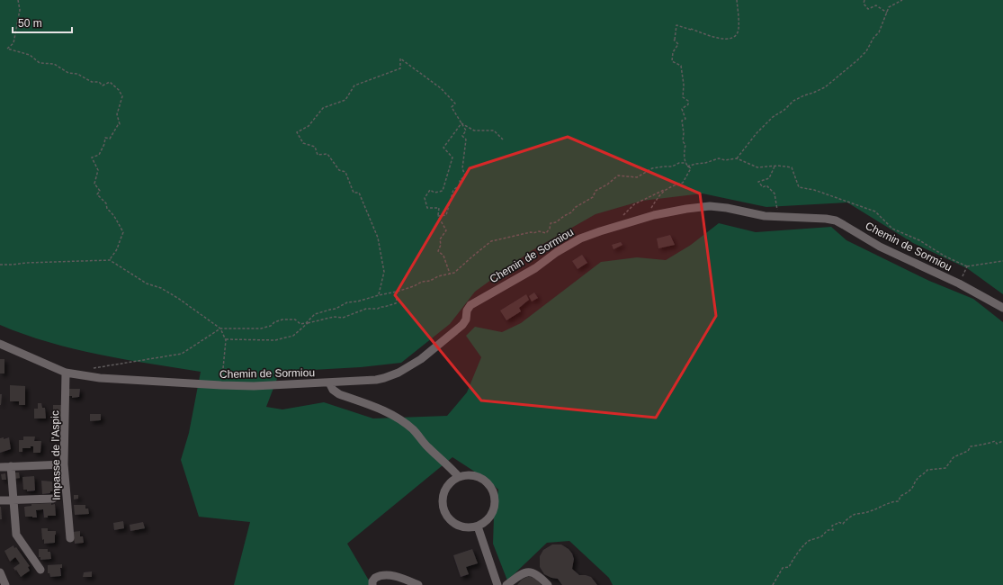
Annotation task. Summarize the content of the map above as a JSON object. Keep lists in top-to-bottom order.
{
  "streets": {
    "street": ["Chemin de Sormiou", "Impasse de l'Aspic"]
  },
  "crossings": [
    ["Chemin de Sormiou", "Impasse de l'Aspic"]
  ],
  "scale_bar": "50 m"
}
